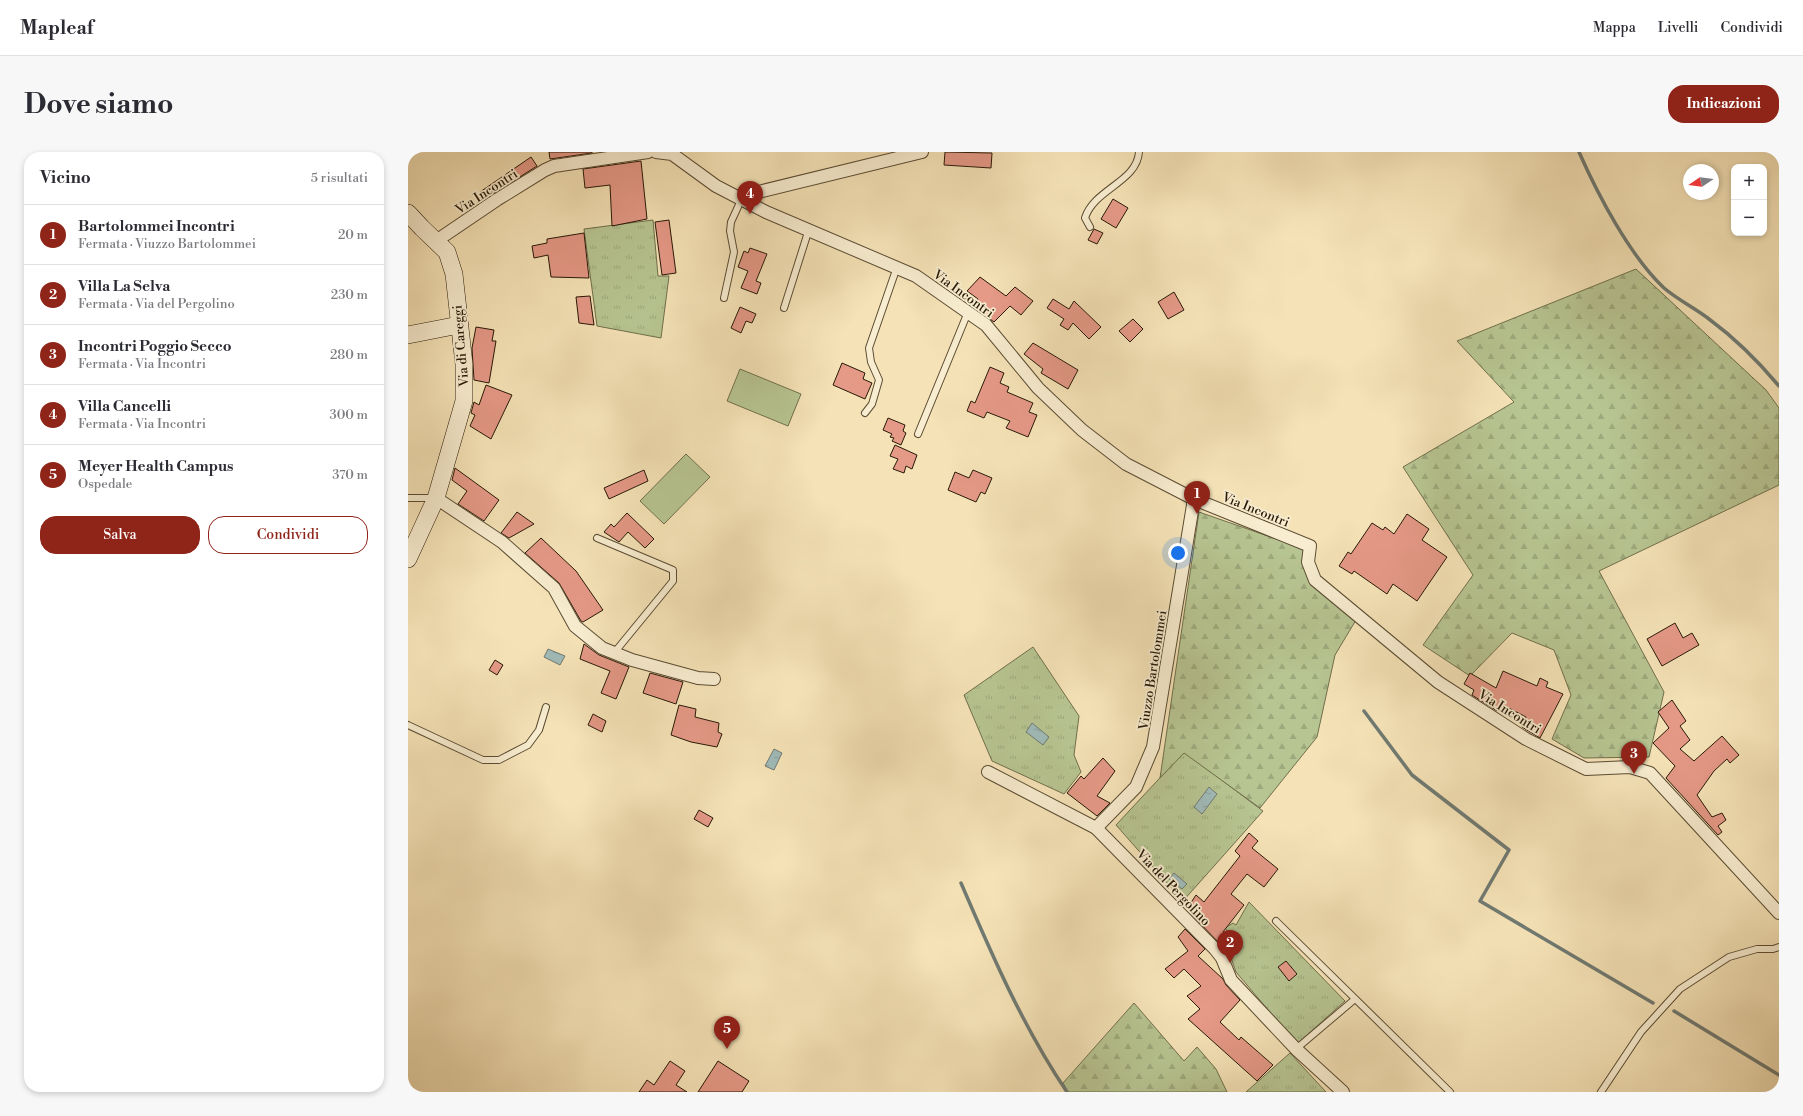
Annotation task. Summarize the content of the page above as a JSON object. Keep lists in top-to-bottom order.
{
  "streets": {
    "street": [
      "Via Incontri",
      "Via di Careggi",
      "Viuzzo Bartolommei",
      "Via del Pergolino"
    ]
  },
  "crossings": [
    ["Via Incontri", "Via di Careggi"],
    ["Via Incontri", "Viuzzo Bartolommei"],
    ["Viuzzo Bartolommei", "Via del Pergolino"]
  ],
  "north": "left",
  "page": {
    "header": "Mapleaf",
    "nav": ["Mappa", "Livelli", "Condividi"],
    "buttons": [
      "Indicazioni",
      ["Salva", "Condividi"]
    ],
    "title": "Dove siamo",
    "heading": ["Vicino", "5 risultati"],
    "map_buttons": ["+", "−"],
    "pins": [
      "4",
      "1",
      "3",
      "2",
      "5"
    ],
    "list": [
      {
        "mark": "1",
        "name": "Bartolommei Incontri",
        "note": "Fermata · Viuzzo Bartolommei",
        "value": "20 m"
      },
      {
        "mark": "2",
        "name": "Villa La Selva",
        "note": "Fermata · Via del Pergolino",
        "value": "230 m"
      },
      {
        "mark": "3",
        "name": "Incontri Poggio Secco",
        "note": "Fermata · Via Incontri",
        "value": "280 m"
      },
      {
        "mark": "4",
        "name": "Villa Cancelli",
        "note": "Fermata · Via Incontri",
        "value": "300 m"
      },
      {
        "mark": "5",
        "name": "Meyer Health Campus",
        "note": "Ospedale",
        "value": "370 m"
      }
    ]
  }
}
